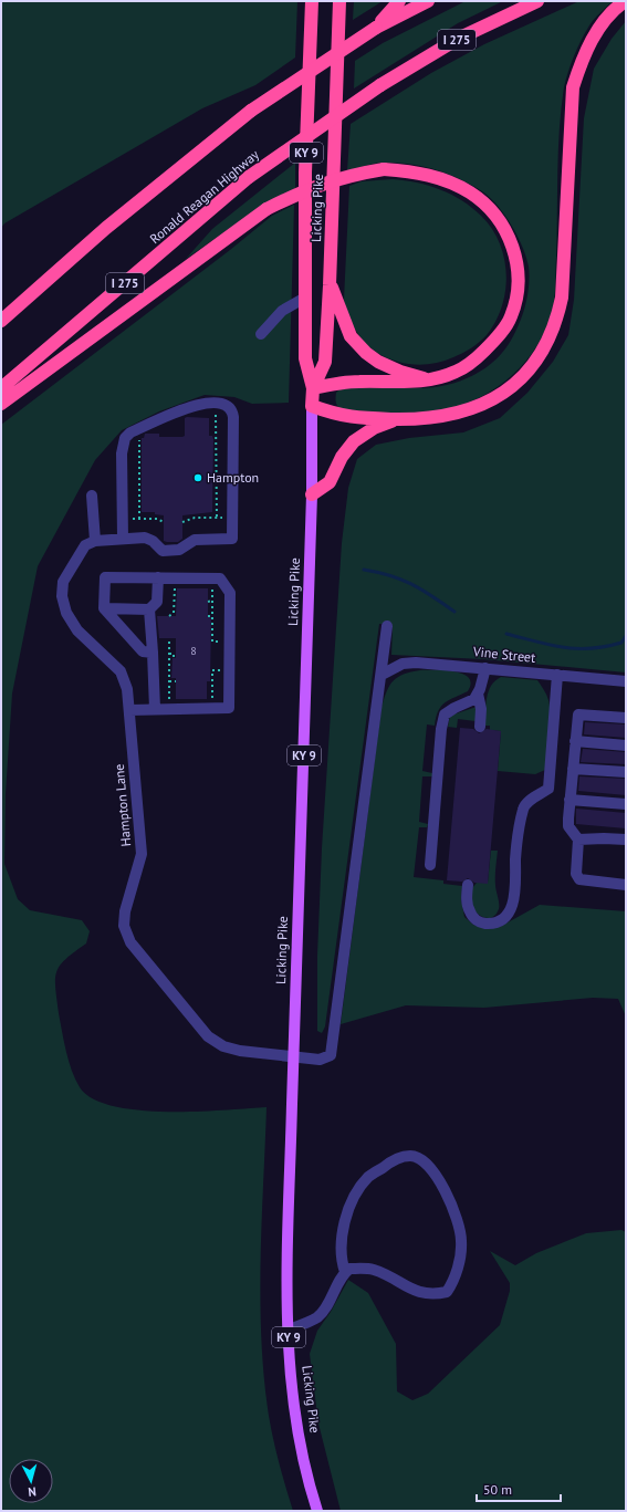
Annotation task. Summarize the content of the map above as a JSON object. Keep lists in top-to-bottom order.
{
  "streets": {
    "highway": [
      "I 275",
      "KY 9",
      "Ronald Reagan Highway",
      "Licking Pike"
    ],
    "street": ["Vine Street", "Hampton Lane"]
  },
  "crossings": [
    ["Licking Pike", "Hampton Lane"],
    ["Vine Street", "Hampton Lane"]
  ],
  "places": ["Hampton"],
  "house_numbers": ["8"],
  "scale_bar": "50 m",
  "north": "bottom"
}
